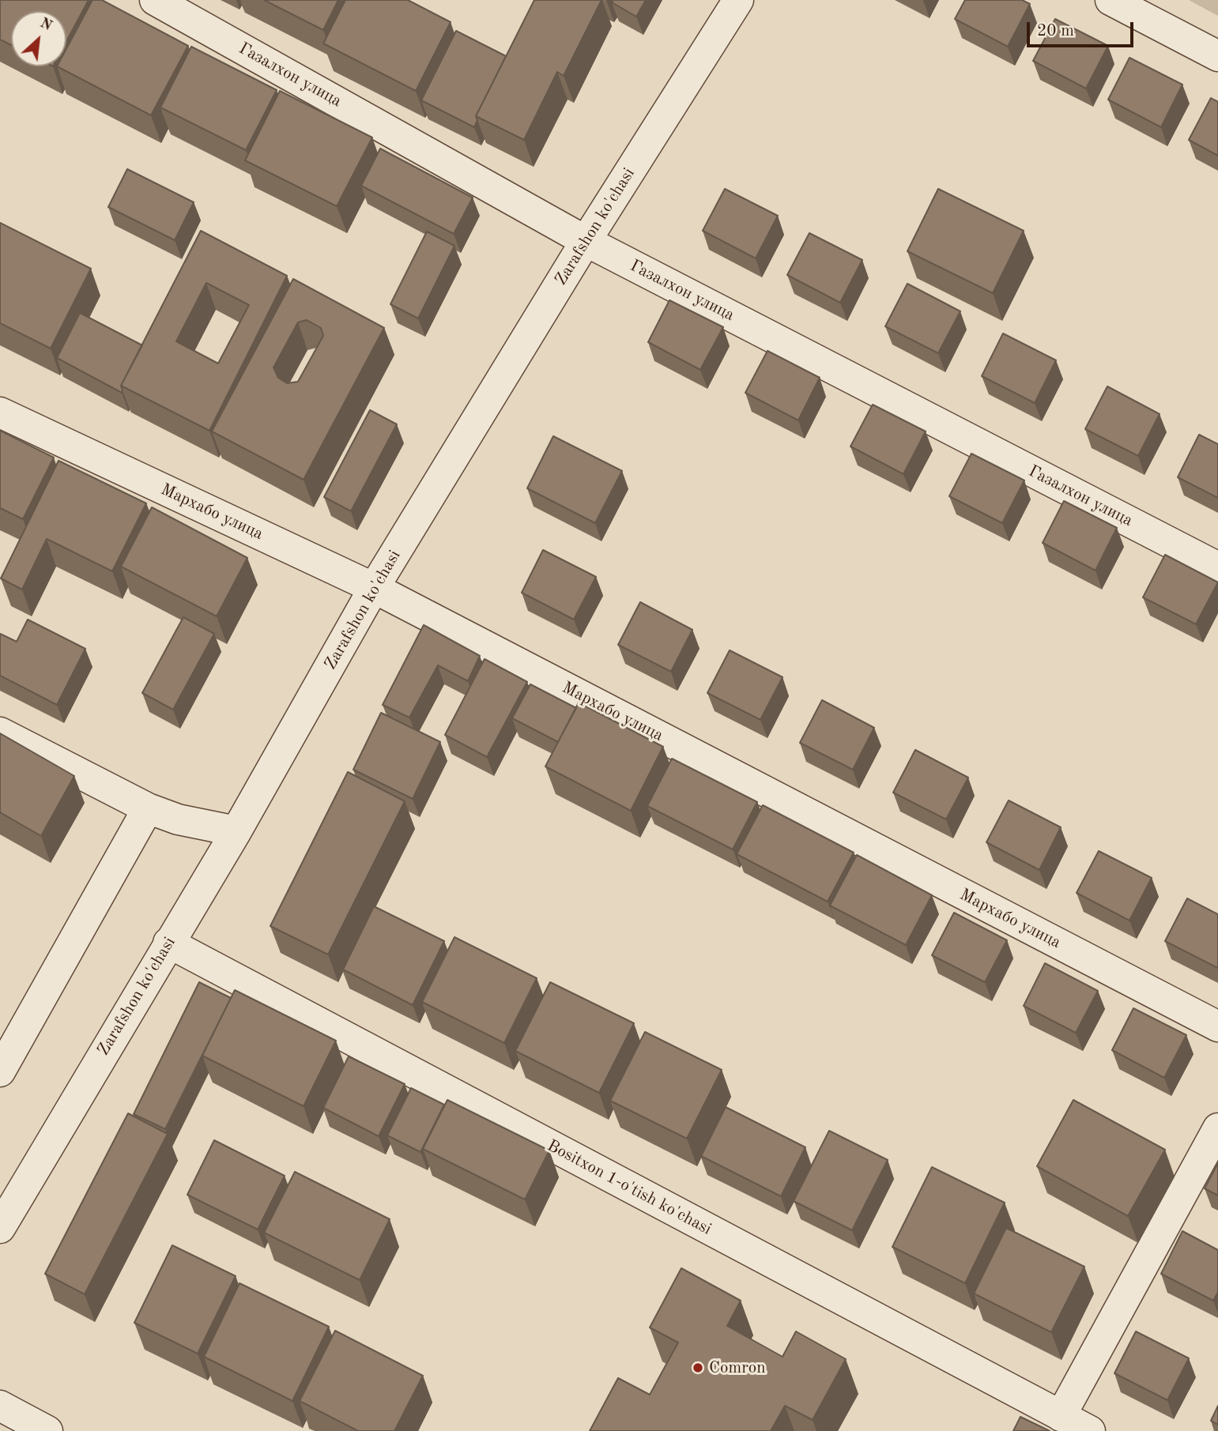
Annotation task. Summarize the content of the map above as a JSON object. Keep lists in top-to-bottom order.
{
  "streets": {
    "street": [
      "Газалхон улица",
      "Zarafshon ko'chasi",
      "Мархабо улица",
      "Bositxon 1-o'tish ko'chasi"
    ]
  },
  "crossings": [
    ["Газалхон улица", "Zarafshon ko'chasi"],
    ["Zarafshon ko'chasi", "Мархабо улица"],
    ["Zarafshon ko'chasi", "Bositxon 1-o'tish ko'chasi"]
  ],
  "places": ["Сomron"],
  "scale_bar": "20 m",
  "north": "top right"
}
